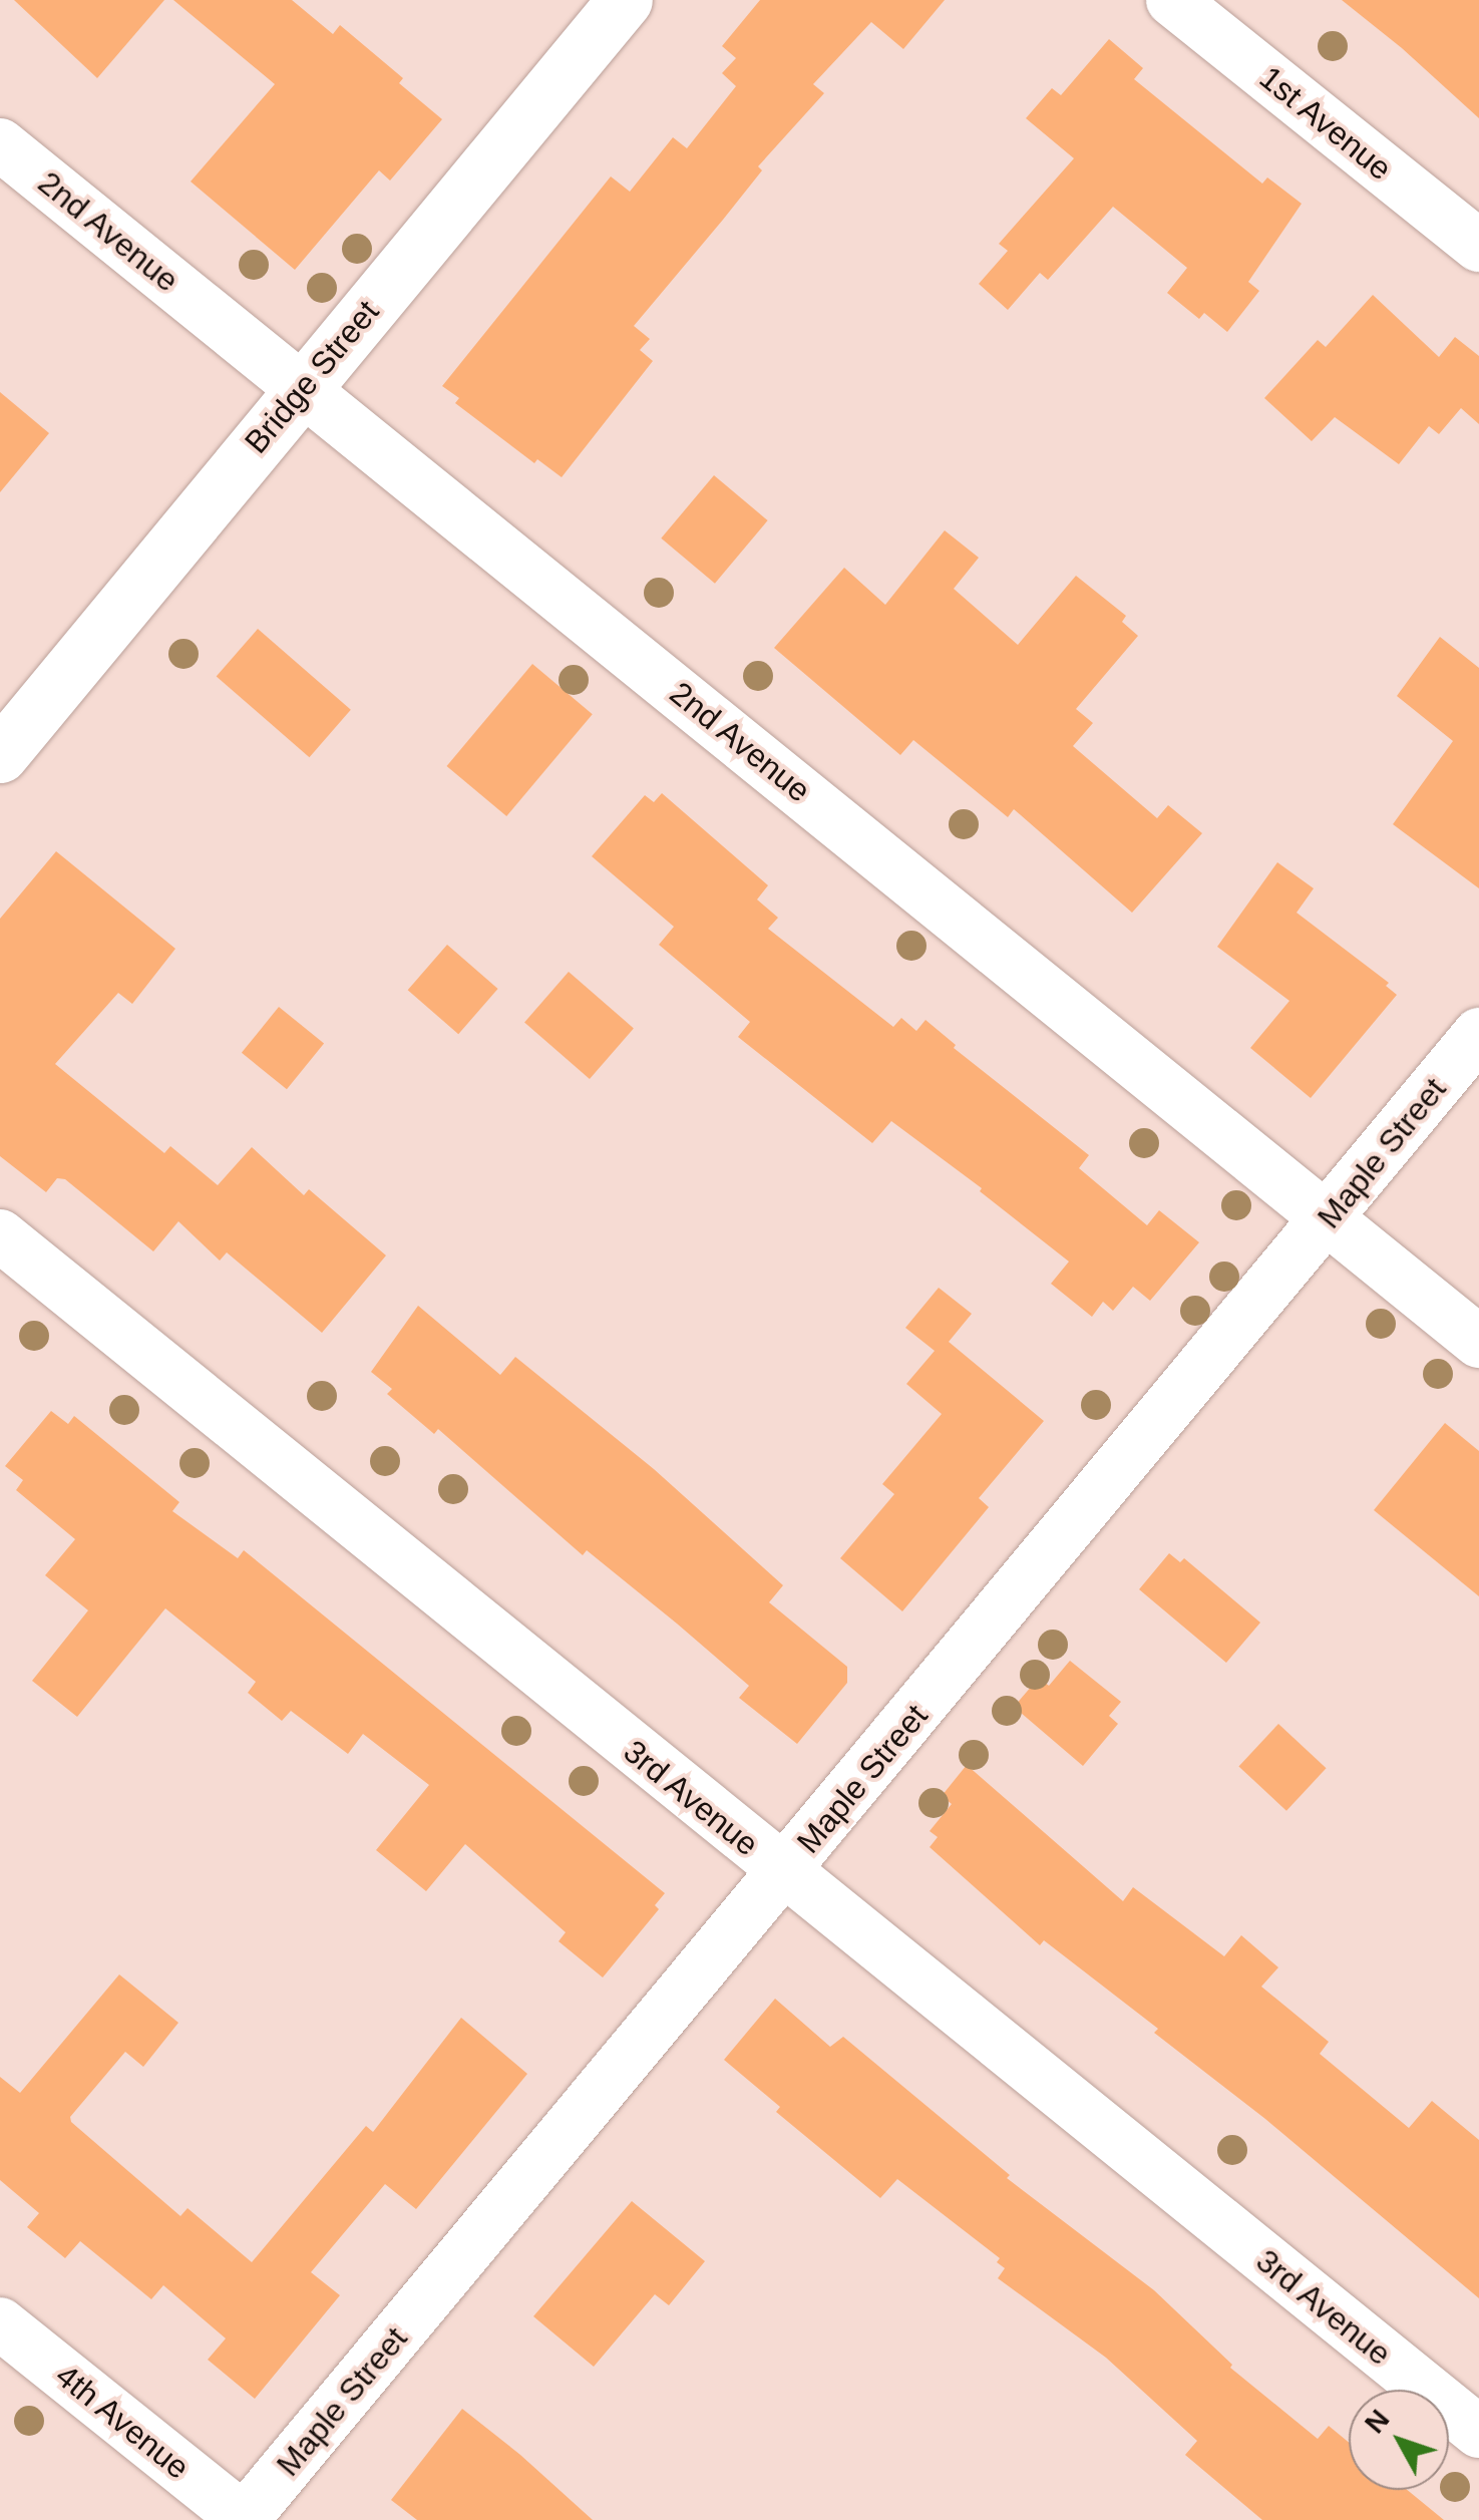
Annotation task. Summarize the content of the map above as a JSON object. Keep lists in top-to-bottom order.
{
  "streets": {
    "main road": ["Bridge Street"],
    "street": [
      "1st Avenue",
      "2nd Avenue",
      "Maple Street",
      "3rd Avenue",
      "4th Avenue"
    ]
  },
  "crossings": [
    ["2nd Avenue", "Bridge Street"],
    ["2nd Avenue", "Maple Street"],
    ["Maple Street", "3rd Avenue"],
    ["Maple Street", "4th Avenue"]
  ],
  "north": "top left"
}
